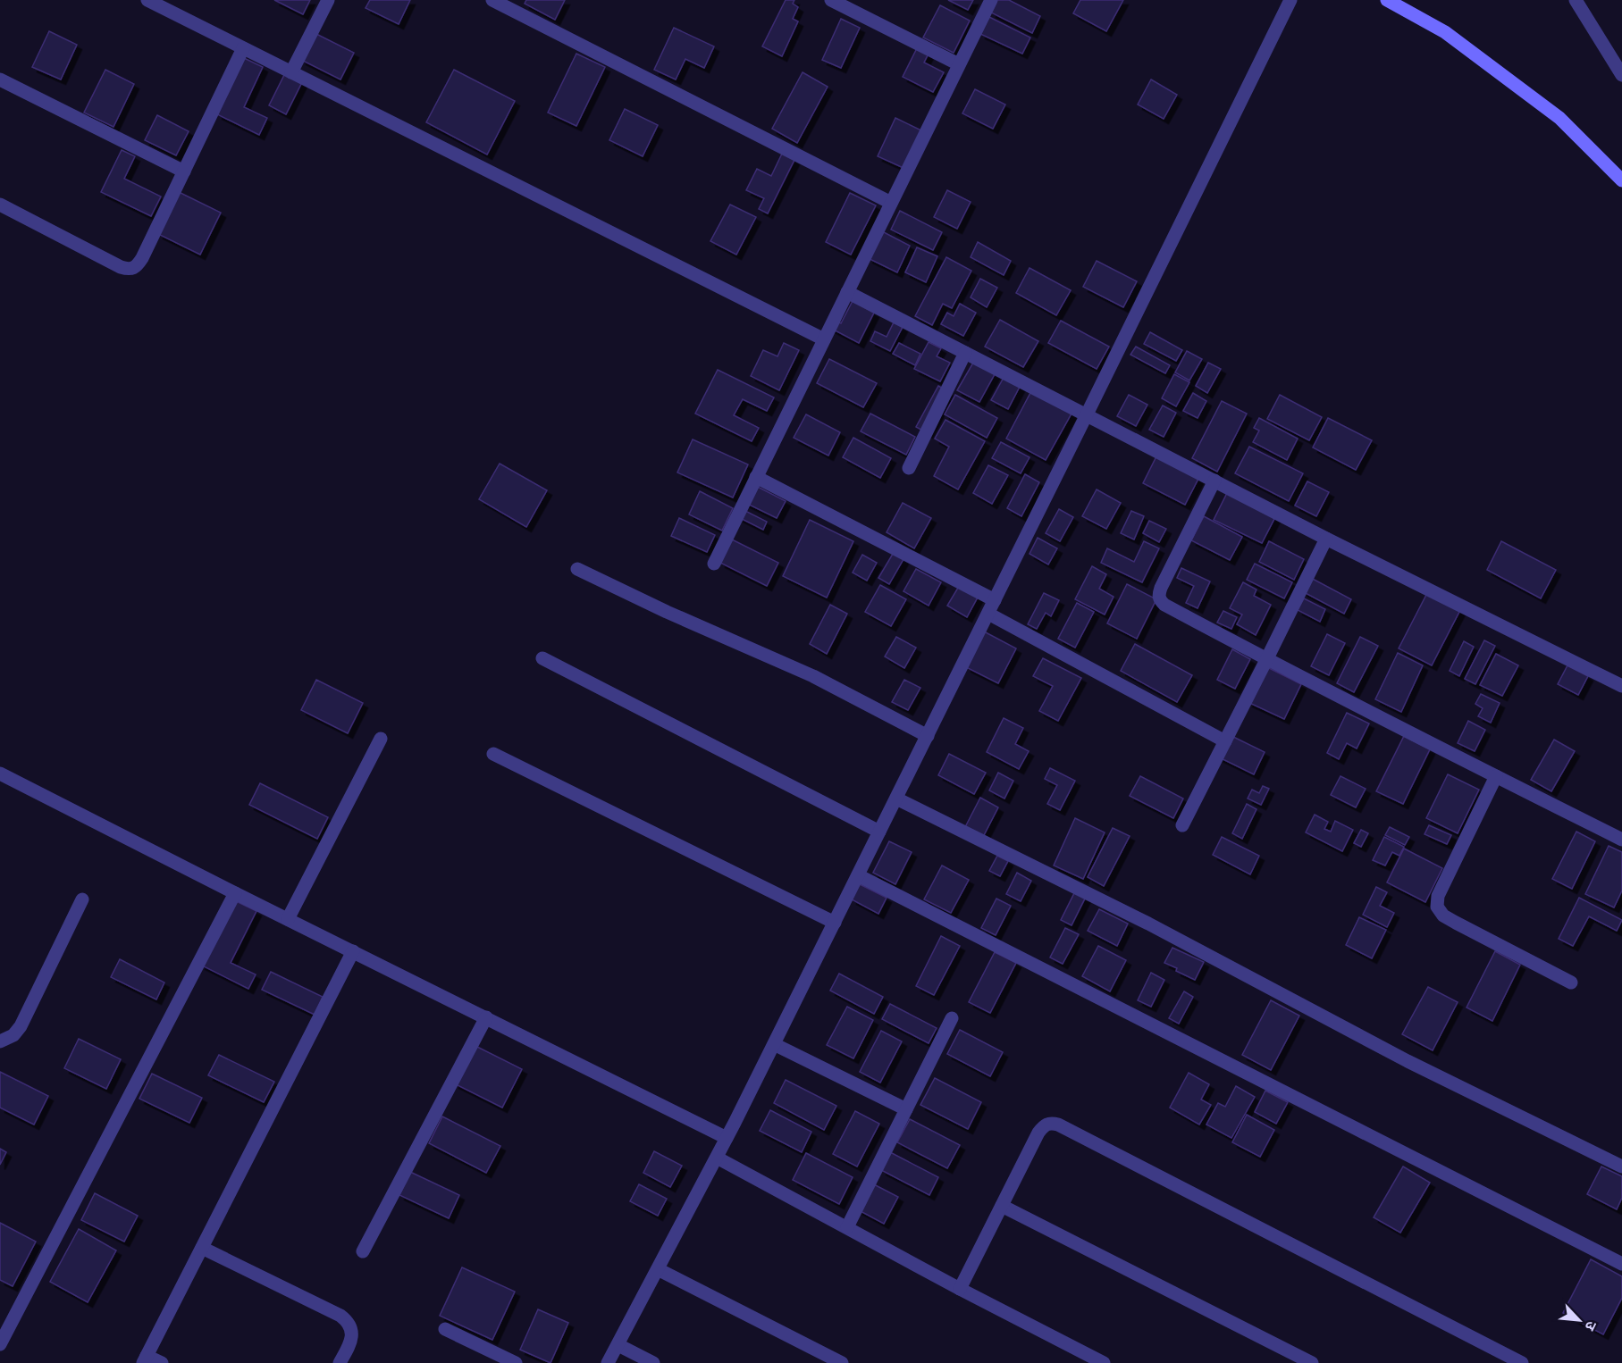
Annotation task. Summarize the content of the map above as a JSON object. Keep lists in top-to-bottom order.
{
  "north": "bottom right"
}
